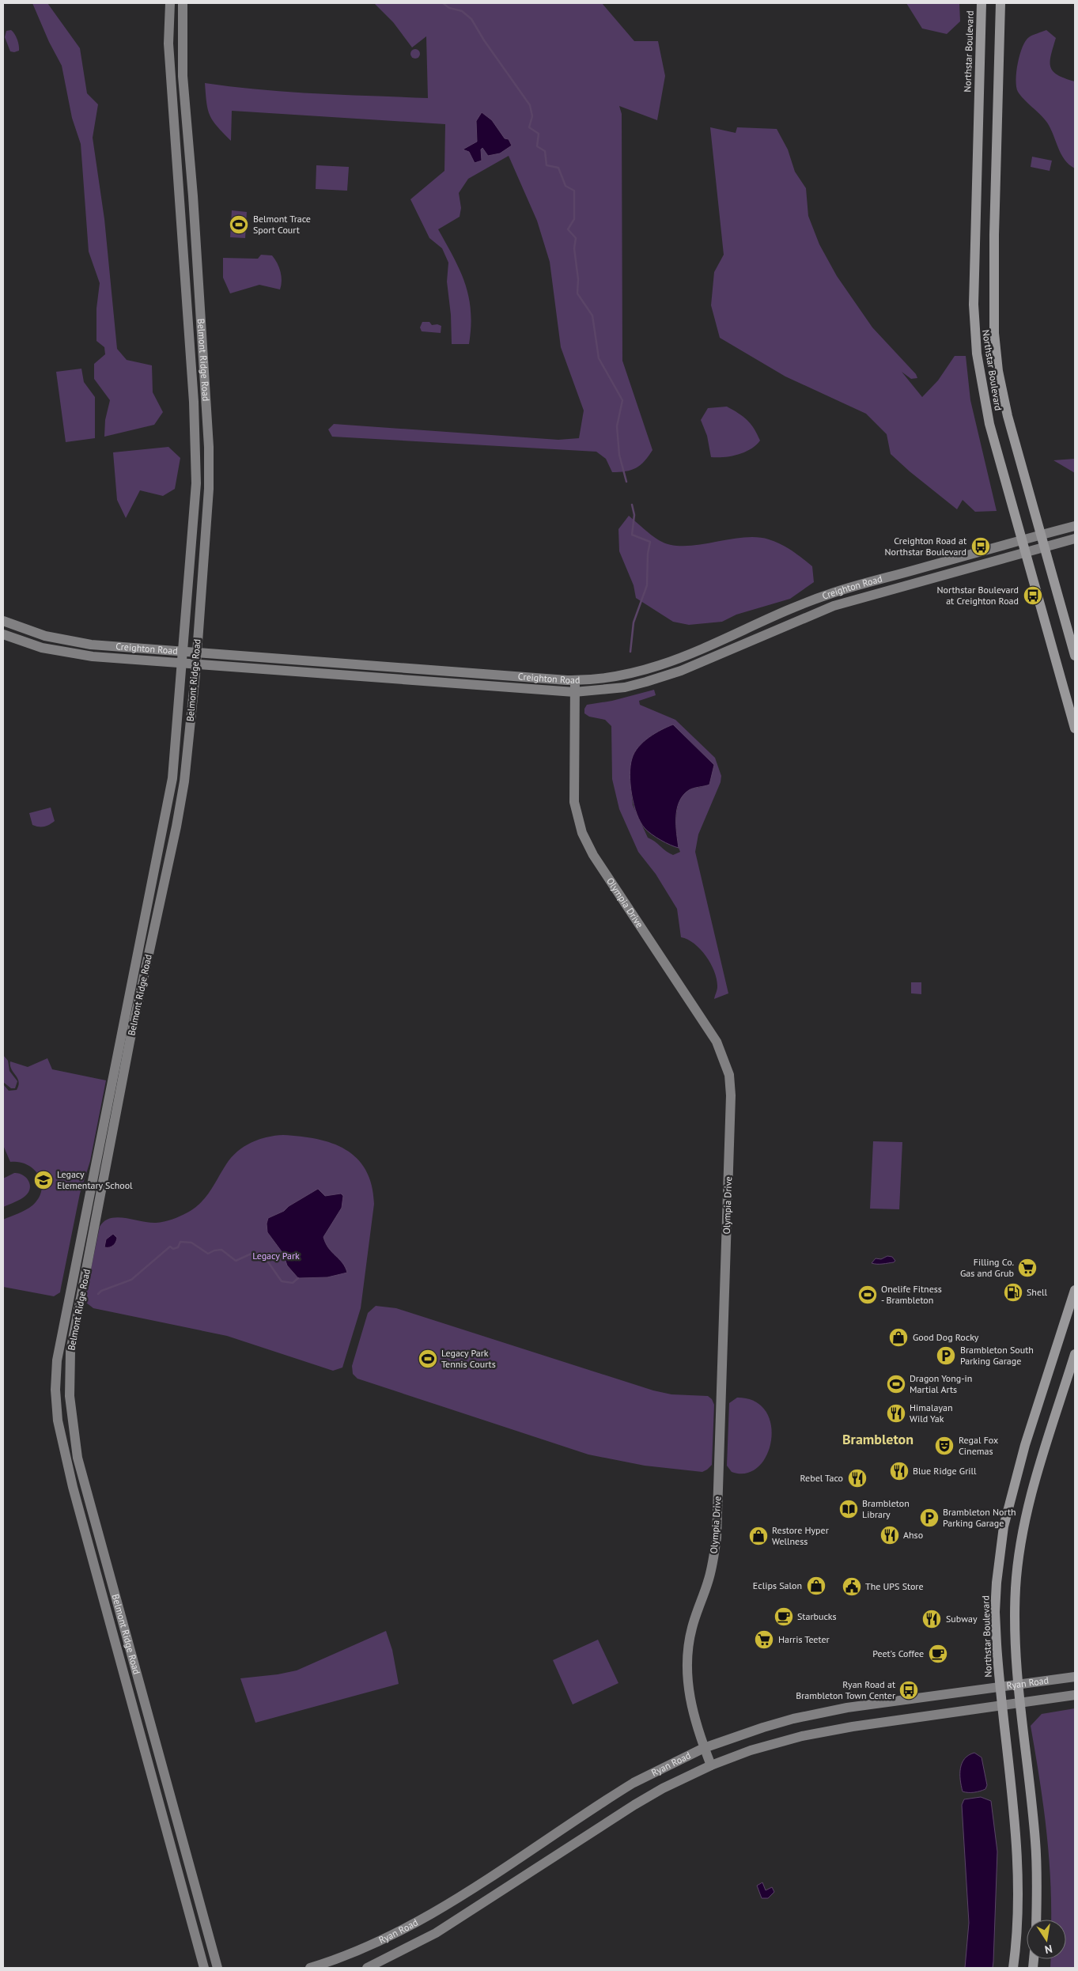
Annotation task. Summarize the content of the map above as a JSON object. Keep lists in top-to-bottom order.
{
  "streets": {
    "main road": [
      "Northstar Boulevard",
      "Belmont Ridge Road",
      "Creighton Road",
      "Olympia Drive",
      "Ryan Road"
    ]
  },
  "crossings": [
    ["Northstar Boulevard", "Creighton Road"],
    ["Northstar Boulevard", "Ryan Road"],
    ["Belmont Ridge Road", "Creighton Road"],
    ["Creighton Road", "Olympia Drive"],
    ["Olympia Drive", "Ryan Road"]
  ],
  "districts": ["Brambleton"],
  "parks": ["Legacy Park"],
  "places": {
    "sports": [
      "Belmont Trace Sport Court",
      "Onelife Fitness - Brambleton",
      "Legacy Park Tennis Courts",
      "Dragon Yong-in Martial Arts"
    ],
    "bus stop": ["Creighton Road at Northstar Boulevard", "Northstar Boulevard at Creighton Road", "Ryan Road at Brambleton Town Center"],
    "school or university": ["Legacy Elementary School"],
    "supermarket": ["Filling Co. Gas and Grub", "Harris Teeter"],
    "fuel station": ["Shell"],
    "shop": ["Good Dog Rocky", "Restore Hyper Wellness", "Eclips Salon"],
    "parking": ["Brambleton South Parking Garage", "Brambleton North Parking Garage"],
    "restaurant": [
      "Himalayan Wild Yak",
      "Blue Ridge Grill",
      "Rebel Taco",
      "Ahso",
      "Subway"
    ],
    "theatre": ["Regal Fox Cinemas"],
    "library": ["Brambleton Library"],
    "public building": ["The UPS Store"],
    "cafe": ["Starbucks", "Peet's Coffee"]
  },
  "north": "bottom"
}
